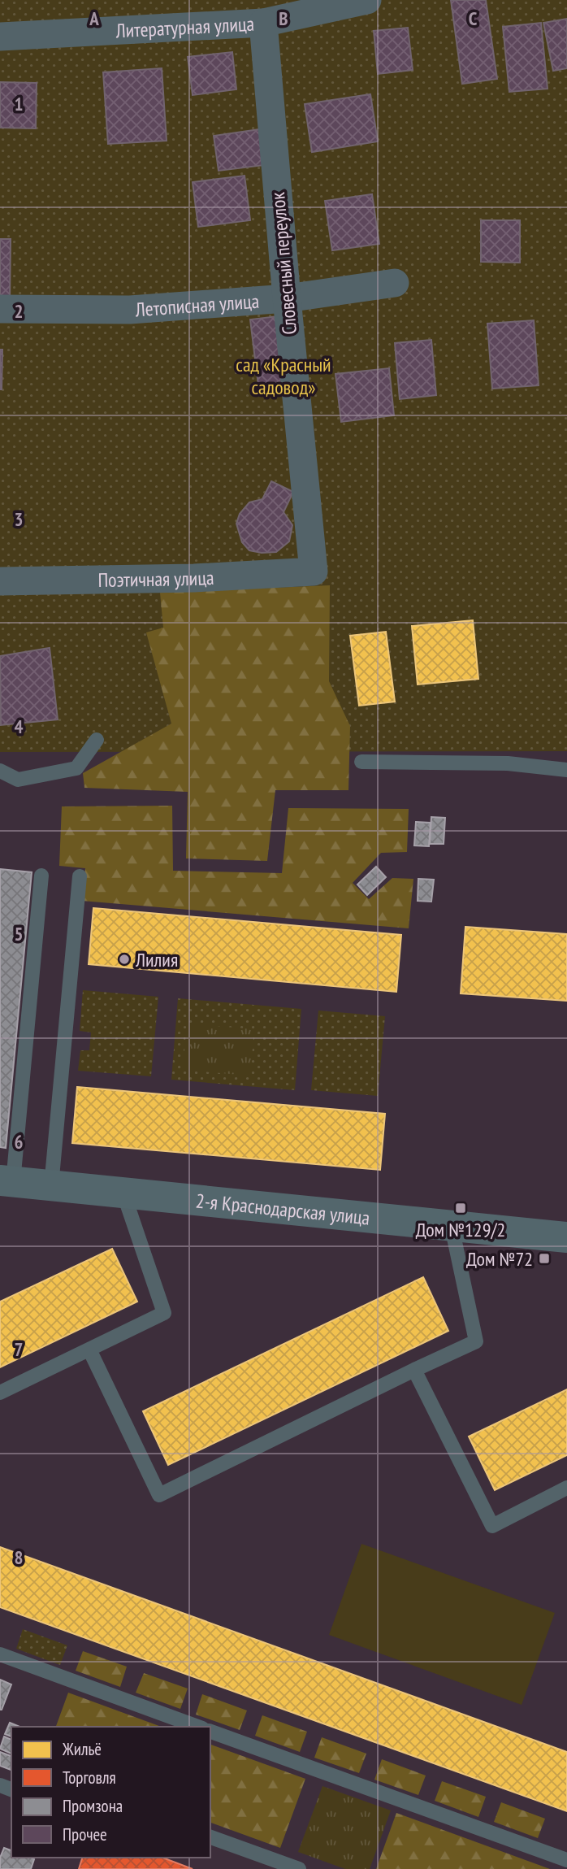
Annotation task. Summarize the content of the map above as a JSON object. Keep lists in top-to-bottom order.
{
  "streets": {
    "street": [
      "Литературная улица",
      "Словесный переулок",
      "Летописная улица",
      "Поэтичная улица",
      "2-я Краснодарская улица"
    ]
  },
  "crossings": [
    ["Литературная улица", "Словесный переулок"],
    ["Словесный переулок", "Летописная улица"],
    ["Словесный переулок", "Поэтичная улица"]
  ],
  "parks": ["сад «Красный садовод»"],
  "places": {
    "other": ["Лилия"],
    "transit": ["Дом №129/2", "Дом №72"]
  },
  "legend": [
    "Жильё",
    "Торговля",
    "Промзона",
    "Прочее"
  ],
  "grid": {
    "columns": ["A", "B", "C"],
    "rows": [
      "1",
      "2",
      "3",
      "4",
      "5",
      "6",
      "7",
      "8"
    ]
  }
}
